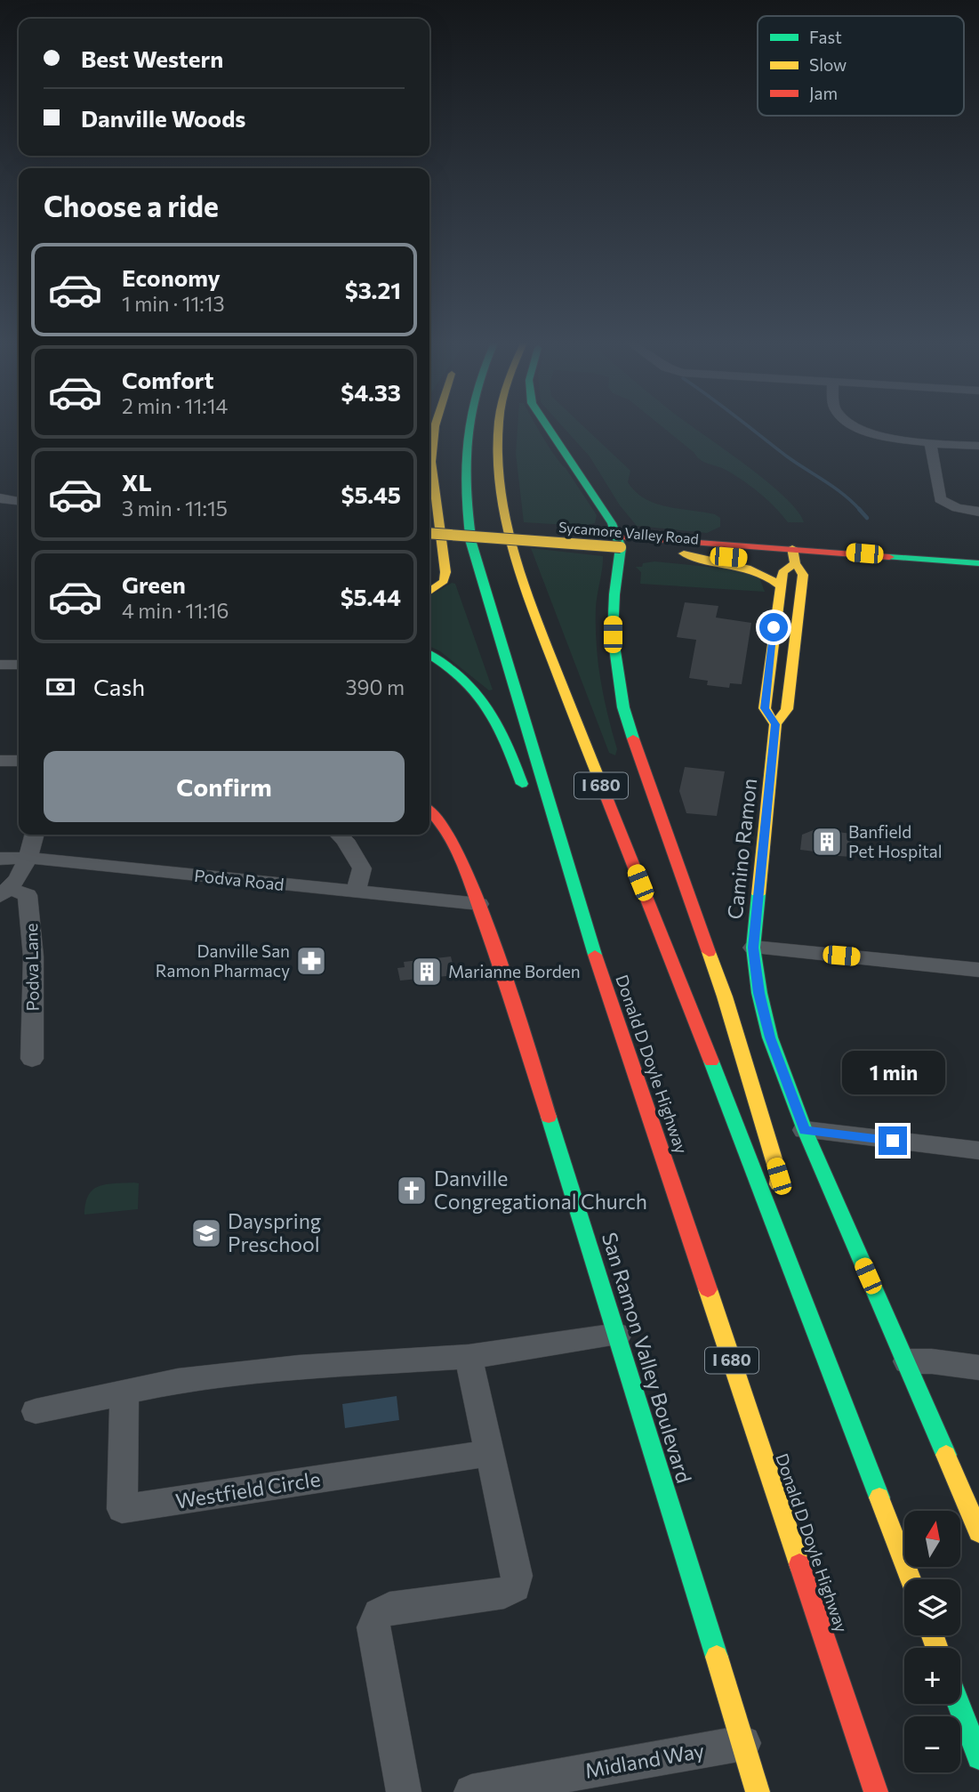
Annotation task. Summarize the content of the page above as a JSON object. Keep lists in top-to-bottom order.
{
  "streets": {
    "main road": [
      "Sycamore Valley Road",
      "I 680",
      "Camino Ramon",
      "Donald D Doyle Highway",
      "San Ramon Valley Boulevard"
    ],
    "street": [
      "Podva Road",
      "Podva Lane",
      "Westfield Circle",
      "Midland Way"
    ]
  },
  "crossings": [
    ["Sycamore Valley Road", "Camino Ramon"],
    ["Podva Road", "San Ramon Valley Boulevard"],
    ["San Ramon Valley Boulevard", "Midland Way"]
  ],
  "places": {
    "building": ["Banfield Pet Hospital", "Marianne Borden"],
    "pharmacy": ["Danville San Ramon Pharmacy"],
    "church": ["Danville Congregational Church"],
    "school or university": ["Dayspring Preschool"]
  },
  "legend": ["Fast", "Slow", "Jam"],
  "north": "top",
  "page": {
    "banner": ["Best Western", "Danville Woods"],
    "heading": "Choose a ride",
    "list": [
      {
        "name": "Economy",
        "note": "1 min · 11:13",
        "value": "$3.21"
      },
      {
        "name": "Comfort",
        "note": "2 min · 11:14",
        "value": "$4.33"
      },
      {
        "name": "XL",
        "note": "3 min · 11:15",
        "value": "$5.45"
      },
      {
        "name": "Green",
        "note": "4 min · 11:16",
        "value": "$5.44"
      }
    ],
    "pay": ["Cash", "390 m"],
    "buttons": "Confirm",
    "bubble": "1 min",
    "map_buttons": ["+", "−"]
  }
}
